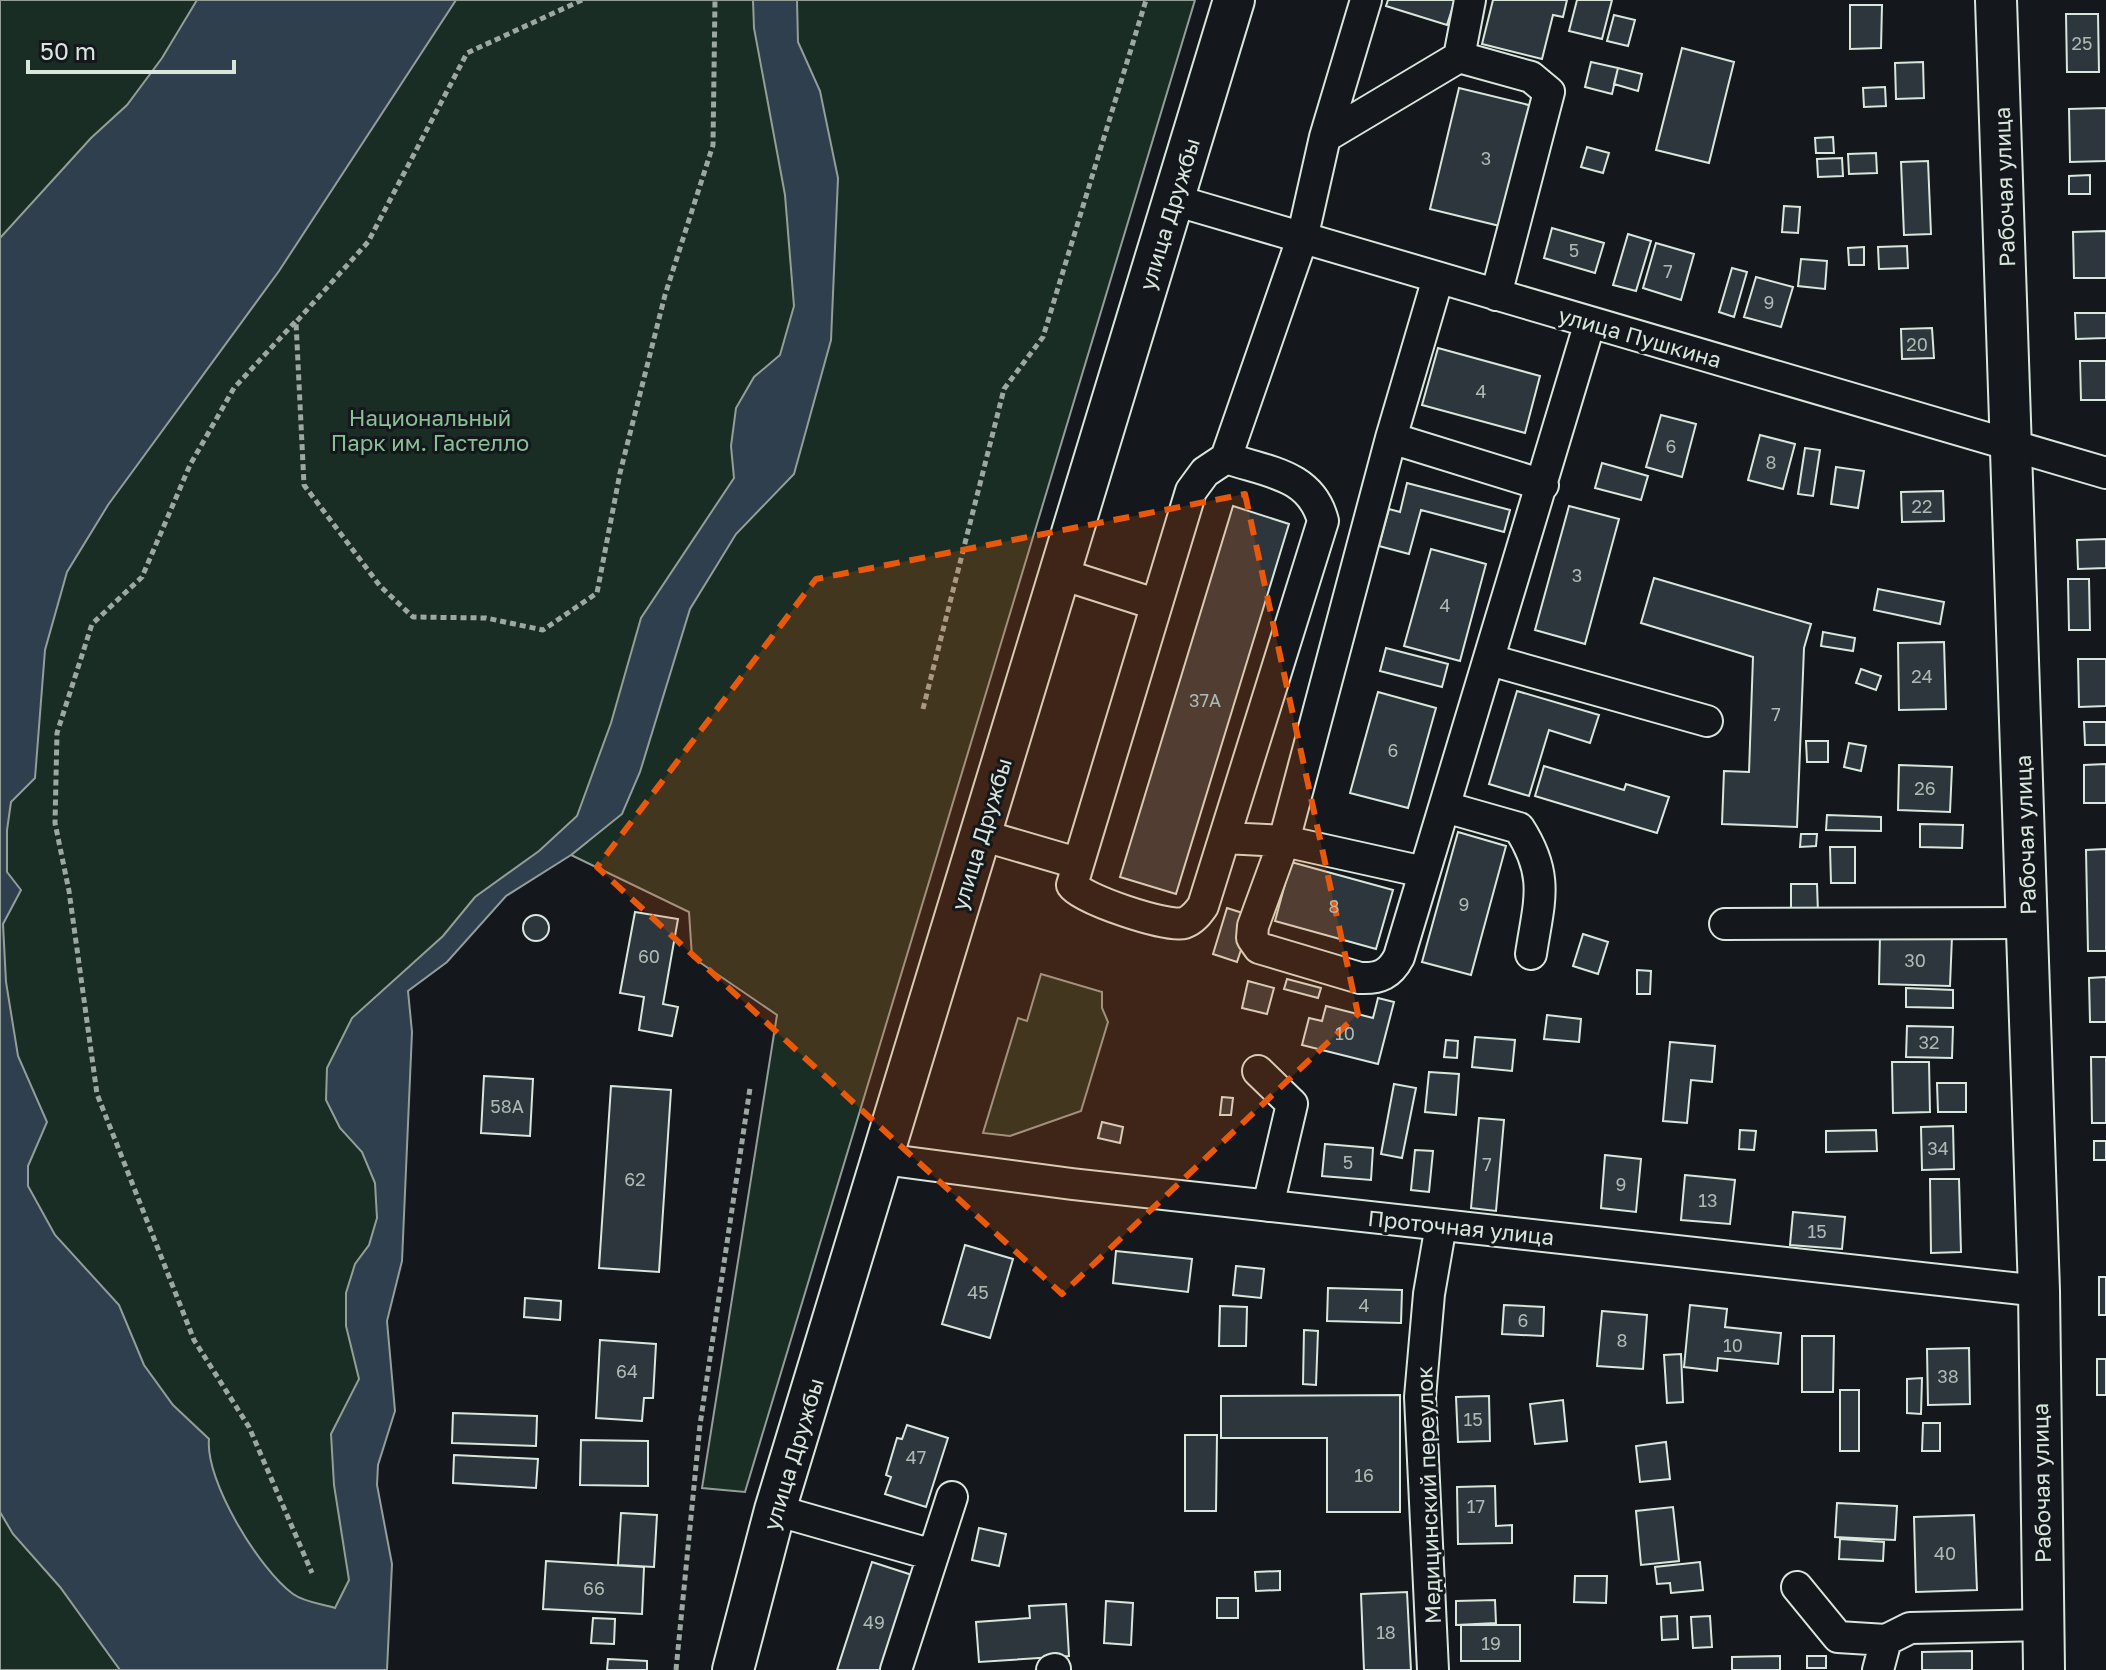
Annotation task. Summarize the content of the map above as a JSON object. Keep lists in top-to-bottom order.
{
  "streets": {
    "main road": ["Рабочая улица", "улица Дружбы"],
    "street": ["улица Пушкина", "Проточная улица", "Медицинский переулок"]
  },
  "crossings": [
    ["Рабочая улица", "улица Пушкина"],
    ["Рабочая улица", "Проточная улица"],
    ["улица Дружбы", "улица Пушкина"],
    ["улица Дружбы", "Проточная улица"],
    ["Проточная улица", "Медицинский переулок"]
  ],
  "parks": ["Национальный Парк им. Гастелло"],
  "house_numbers": [
    "25",
    "3",
    "5",
    "7",
    "9",
    "20",
    "4",
    "6",
    "8",
    "22",
    "3",
    "4",
    "24",
    "37А",
    "7",
    "6",
    "26",
    "9",
    "8",
    "60",
    "30",
    "10",
    "32",
    "58А",
    "34",
    "5",
    "7",
    "62",
    "9",
    "13",
    "15",
    "45",
    "4",
    "6",
    "8",
    "10",
    "64",
    "38",
    "15",
    "47",
    "16",
    "17",
    "40",
    "66",
    "49",
    "18",
    "19"
  ],
  "scale_bar": "50 m"
}
